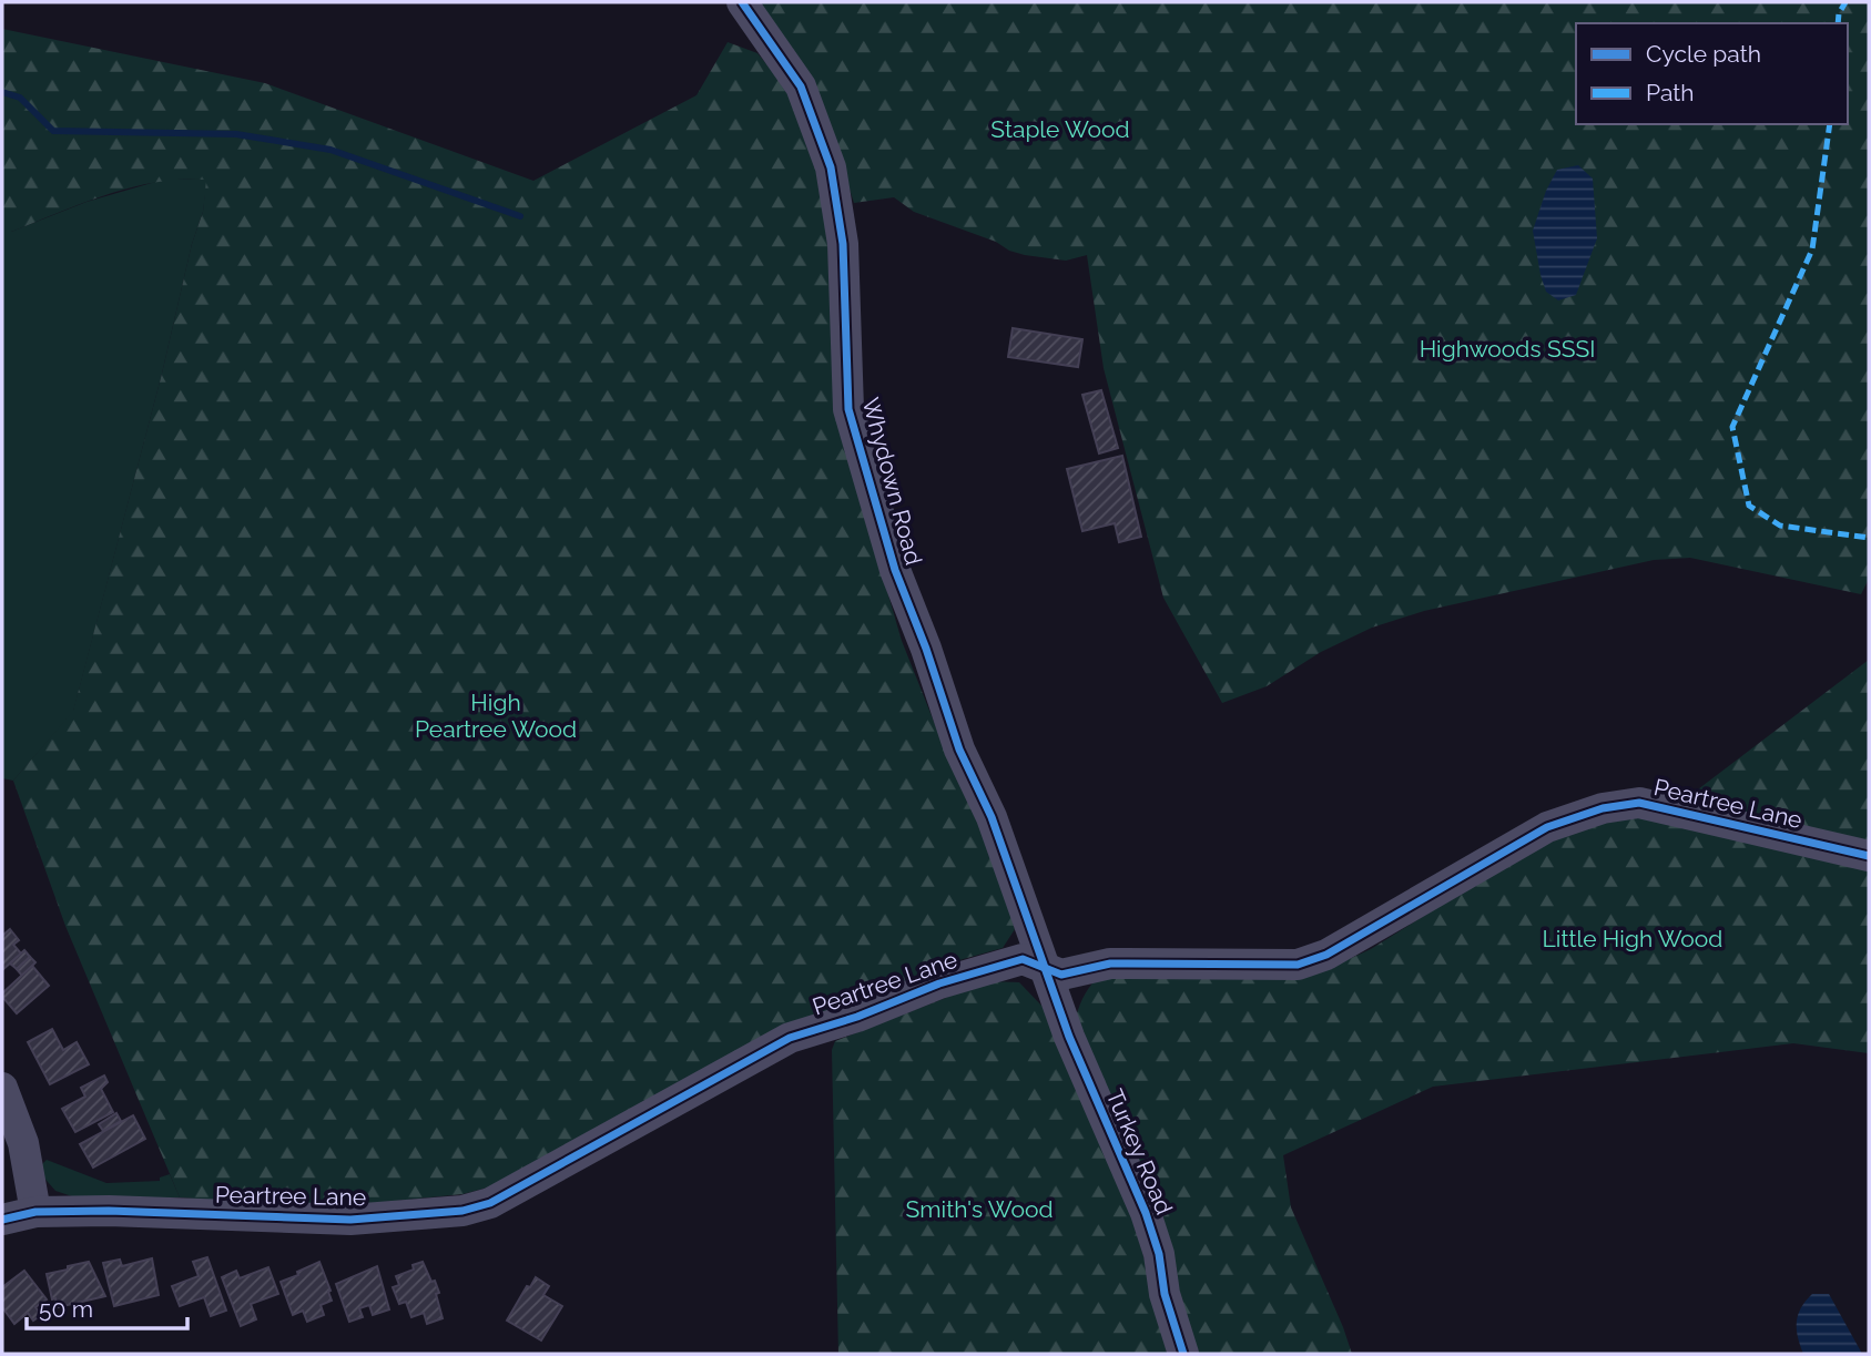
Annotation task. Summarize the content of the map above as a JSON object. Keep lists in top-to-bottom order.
{
  "streets": {
    "street": ["Whydown Road", "Peartree Lane", "Turkey Road"]
  },
  "crossings": [
    ["Whydown Road", "Peartree Lane"],
    ["Whydown Road", "Turkey Road"],
    ["Peartree Lane", "Turkey Road"]
  ],
  "parks": [
    "Staple Wood",
    "Highwoods SSSI",
    "High Peartree Wood",
    "Little High Wood",
    "Smith's Wood"
  ],
  "legend": ["Cycle path", "Path"],
  "scale_bar": "50 m"
}
